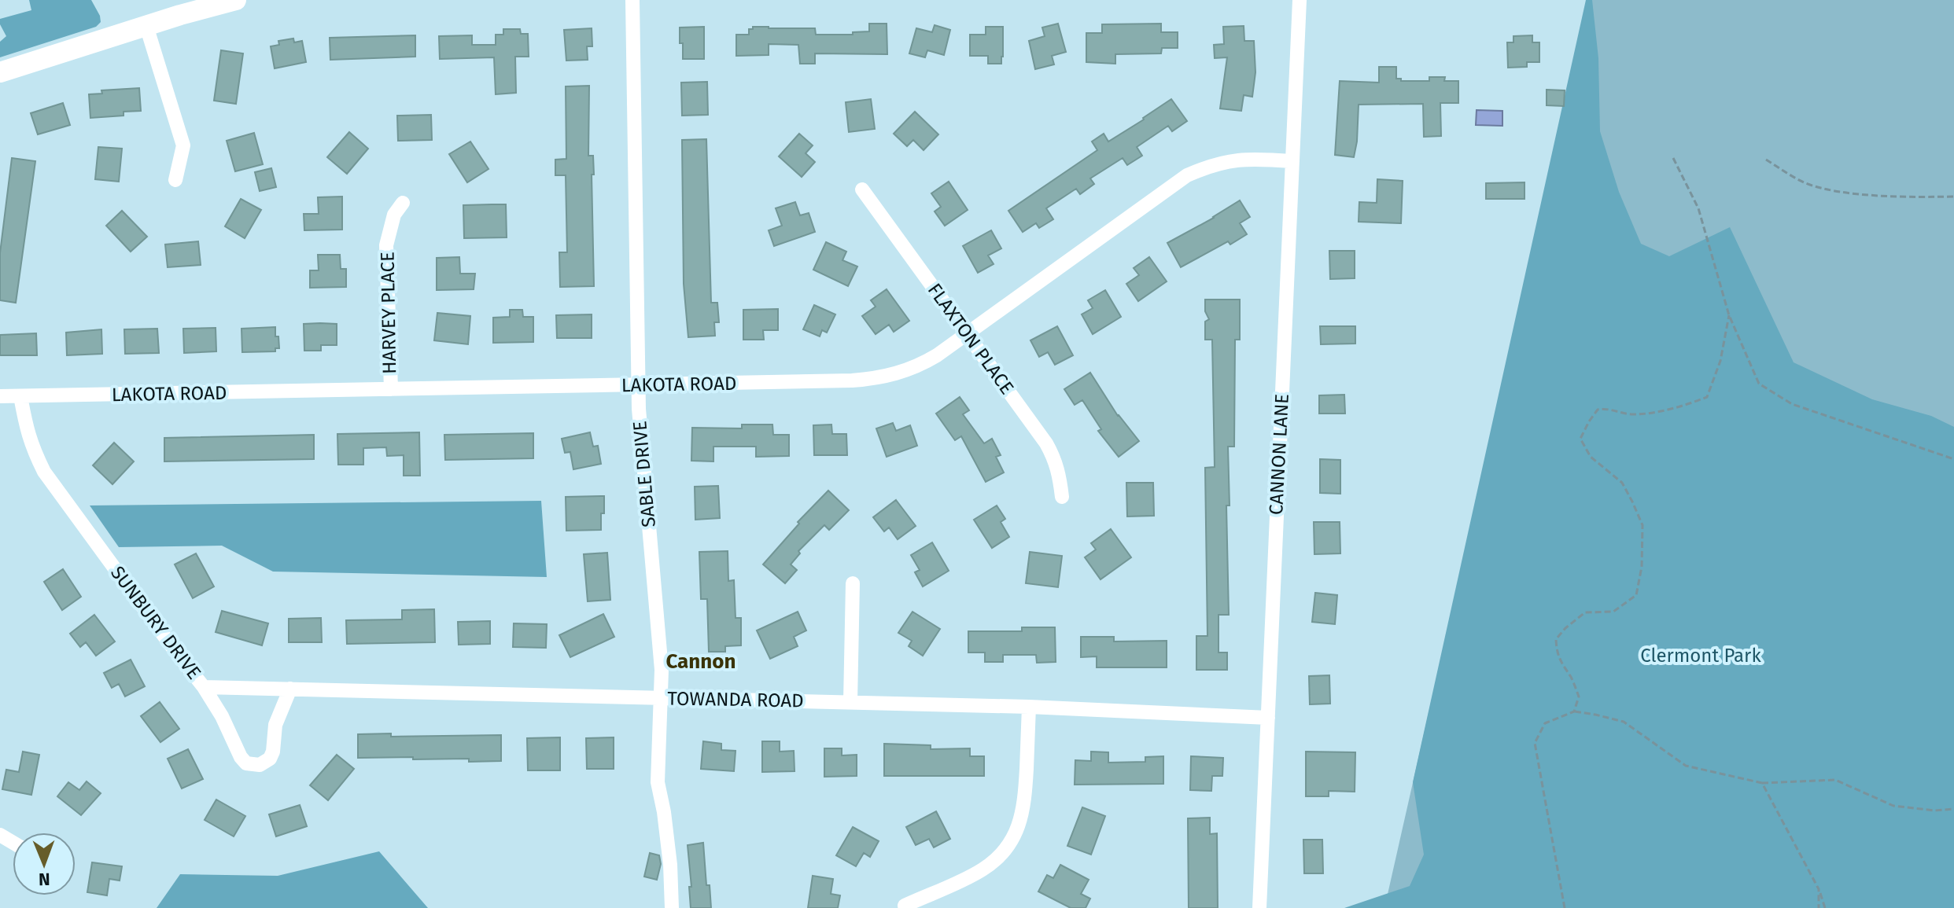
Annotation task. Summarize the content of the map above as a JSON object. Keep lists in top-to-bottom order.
{
  "streets": {
    "street": [
      "HARVEY PLACE",
      "FLAXTON PLACE",
      "LAKOTA ROAD",
      "CANNON LANE",
      "SABLE DRIVE",
      "SUNBURY DRIVE",
      "TOWANDA ROAD"
    ]
  },
  "crossings": [
    ["HARVEY PLACE", "LAKOTA ROAD"],
    ["FLAXTON PLACE", "LAKOTA ROAD"],
    ["LAKOTA ROAD", "CANNON LANE"],
    ["LAKOTA ROAD", "SABLE DRIVE"],
    ["LAKOTA ROAD", "SUNBURY DRIVE"],
    ["CANNON LANE", "TOWANDA ROAD"],
    ["SABLE DRIVE", "TOWANDA ROAD"],
    ["SUNBURY DRIVE", "TOWANDA ROAD"]
  ],
  "districts": ["Cannon"],
  "parks": ["Clermont Park"],
  "north": "bottom"
}
